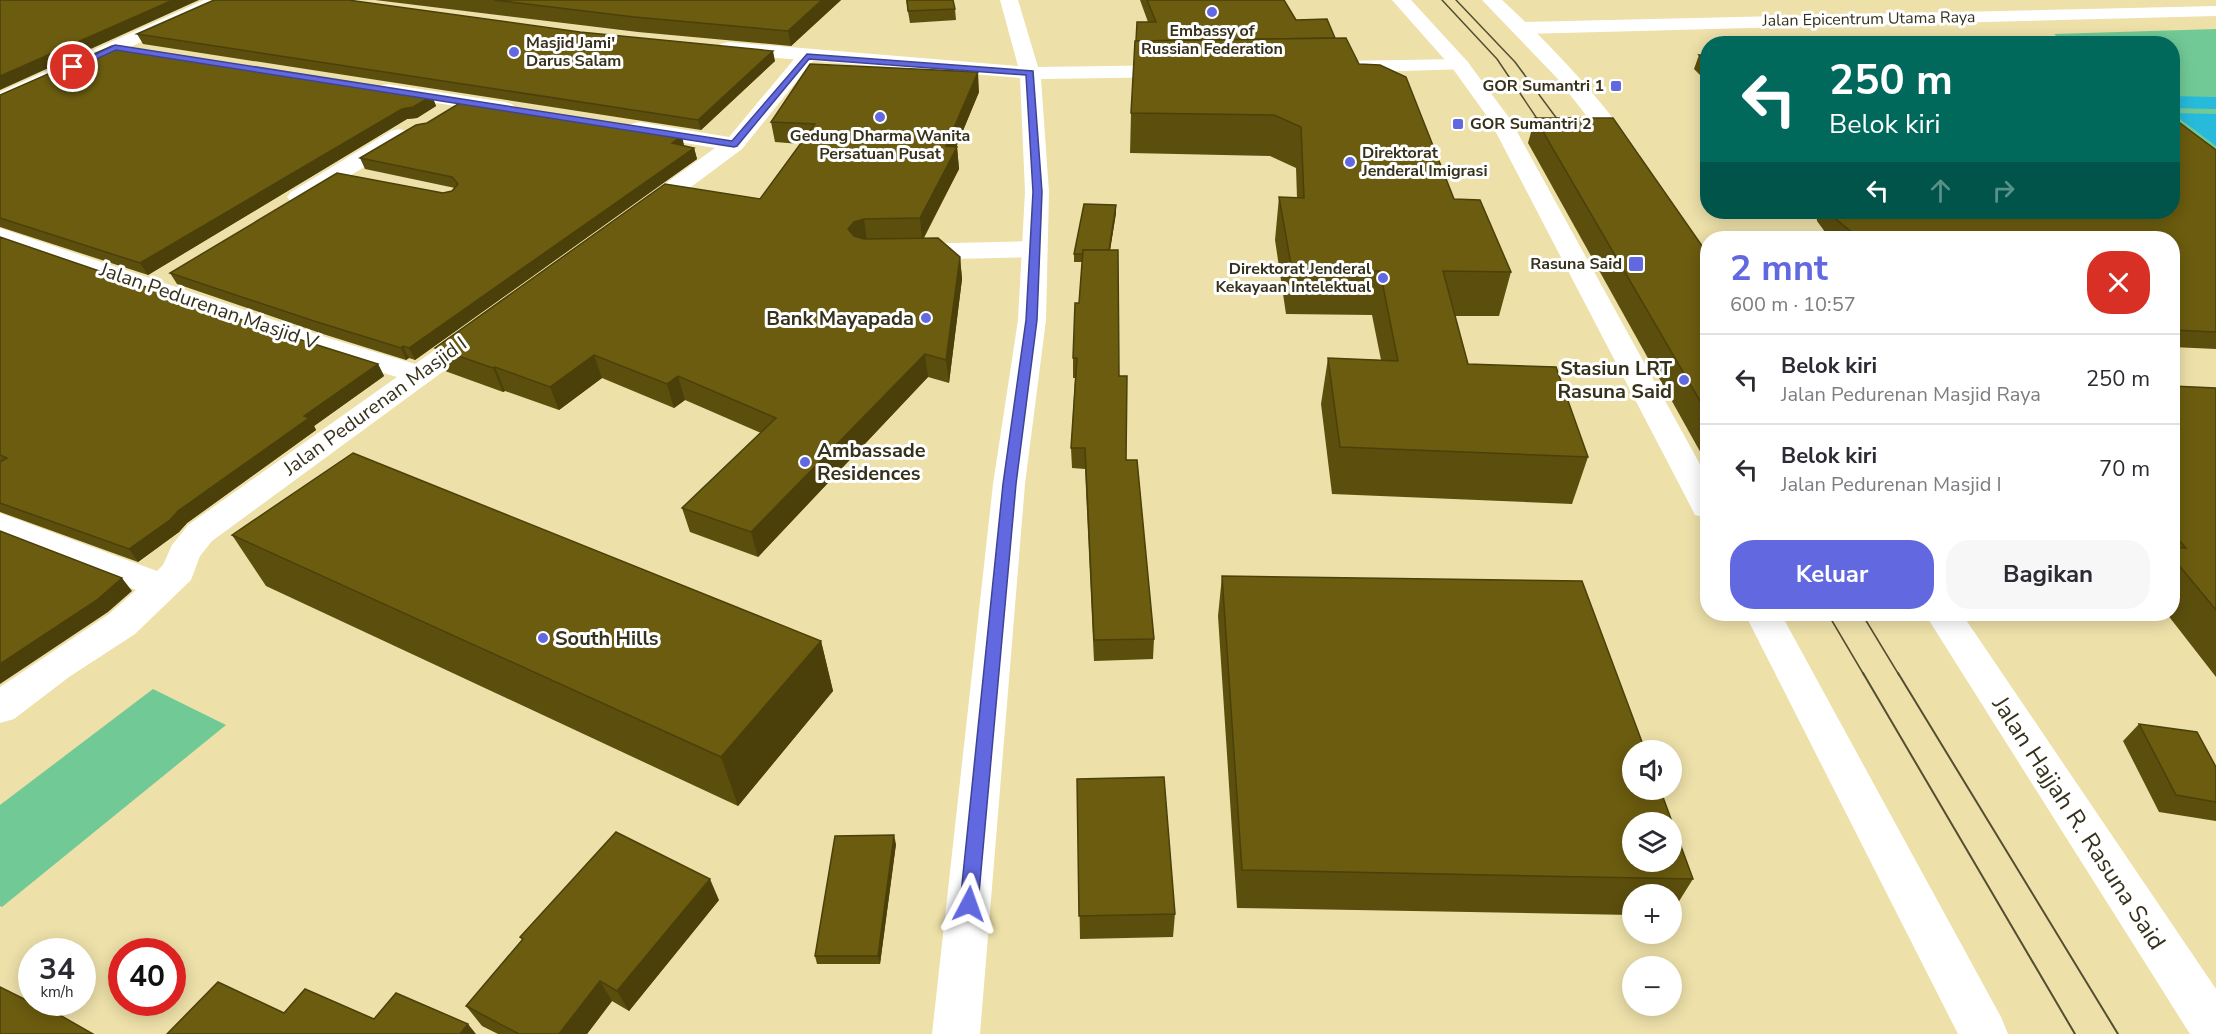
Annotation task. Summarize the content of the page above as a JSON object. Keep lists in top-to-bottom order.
{
  "streets": {
    "street": [
      "Jalan Epicentrum Utama Raya",
      "Jalan Pedurenan Masjid V",
      "Jalan Pedurenan Masjid I",
      "Jalan Hajjah R. Rasuna Said"
    ]
  },
  "crossings": [
    ["Jalan Pedurenan Masjid V", "Jalan Pedurenan Masjid I"]
  ],
  "places": {
    "other": [
      "Embassy of Russian Federation",
      "Masjid Jami' Darus Salam",
      "Gedung Dharma Wanita Persatuan Pusat",
      "Direktorat Jenderal Imigrasi",
      "Direktorat Jenderal Kekayaan Intelektual",
      "Bank Mayapada",
      "Stasiun LRT Rasuna Said",
      "Ambassade Residences",
      "South Hills"
    ],
    "transit": ["GOR Sumantri 1", "GOR Sumantri 2", "Rasuna Said"]
  },
  "page": {
    "turn": ["250 m", "Belok kiri"],
    "heading": ["2 mnt", "600 m · 10:57"],
    "list": [
      {
        "name": "Belok kiri",
        "note": "Jalan Pedurenan Masjid Raya",
        "value": "250 m"
      },
      {
        "name": "Belok kiri",
        "note": "Jalan Pedurenan Masjid I",
        "value": "70 m"
      }
    ],
    "buttons": ["Keluar", "Bagikan"],
    "map_buttons": ["+", "−"],
    "speed": "34 km/h",
    "limit": "40"
  }
}
